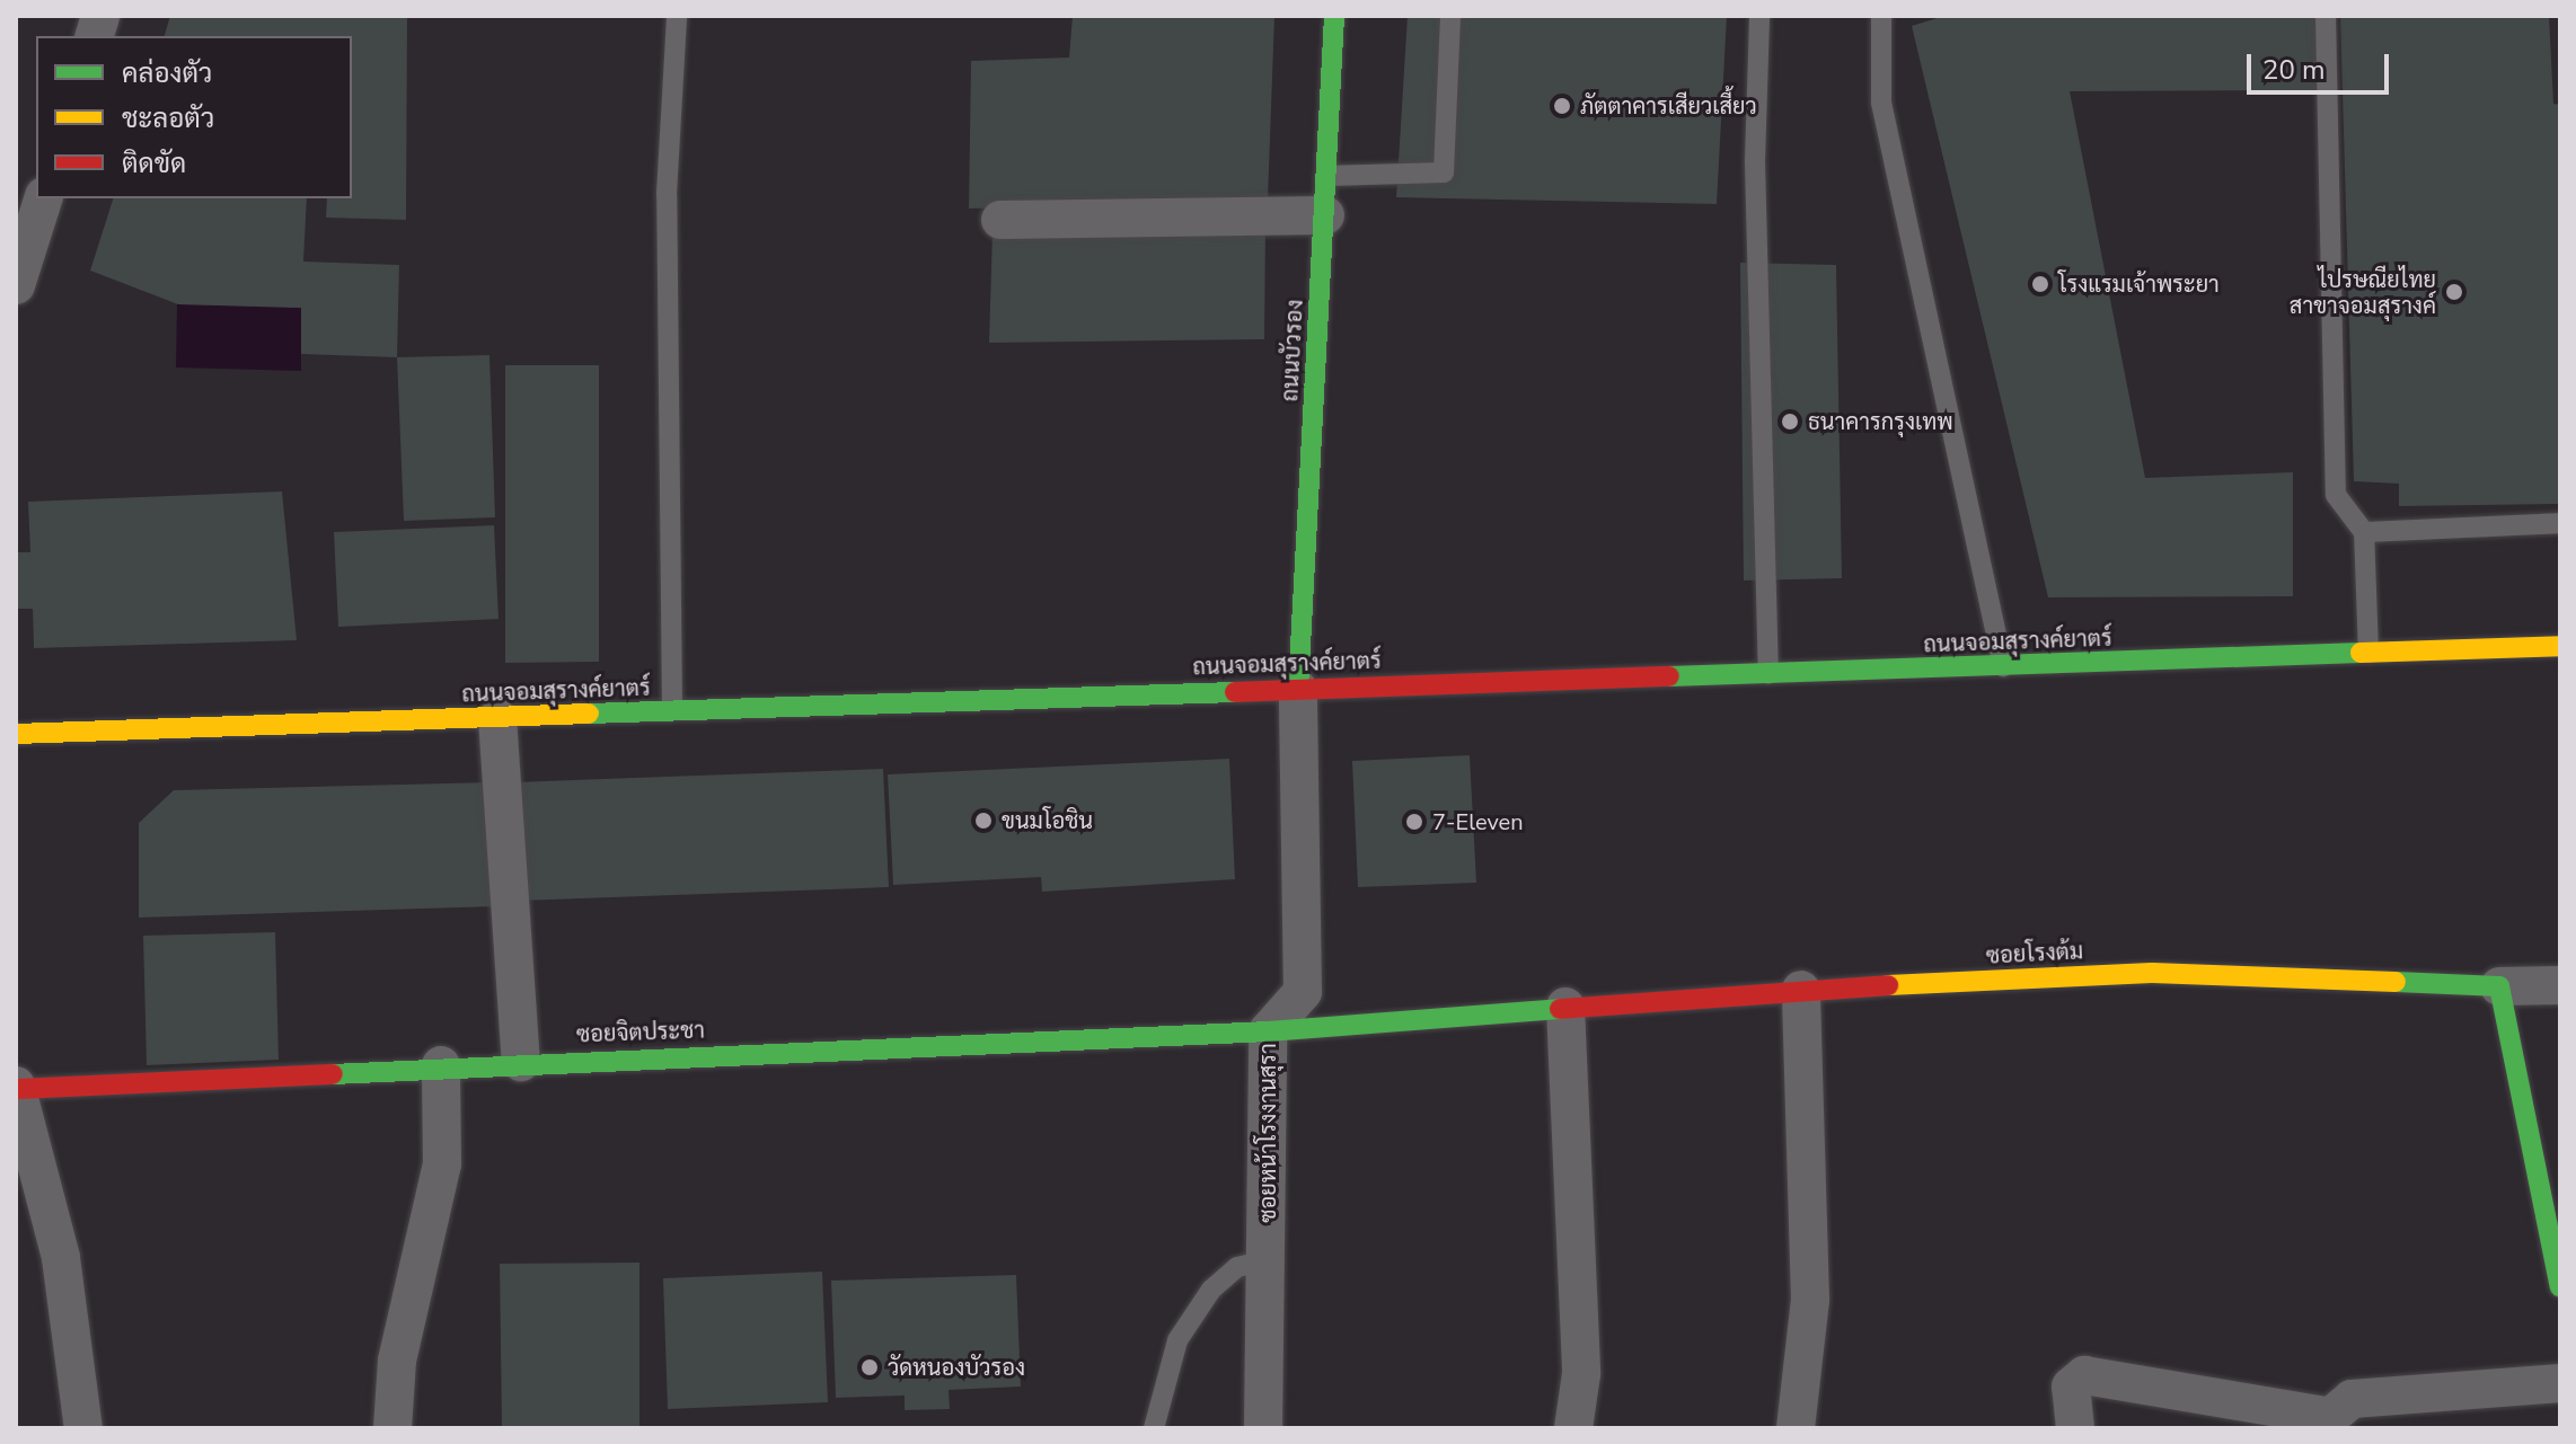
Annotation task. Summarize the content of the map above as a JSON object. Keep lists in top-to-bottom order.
{
  "streets": {
    "street": [
      "ถนนบัวรอง",
      "ถนนจอมสุรางค์ยาตร์",
      "ซอยโรงต้ม",
      "ซอยจิตประชา",
      "ซอยหน้าโรงงานสุรา"
    ]
  },
  "crossings": [
    ["ถนนบัวรอง", "ถนนจอมสุรางค์ยาตร์"],
    ["ถนนบัวรอง", "ซอยหน้าโรงงานสุรา"],
    ["ถนนจอมสุรางค์ยาตร์", "ซอยหน้าโรงงานสุรา"],
    ["ซอยโรงต้ม", "ซอยจิตประชา"],
    ["ซอยโรงต้ม", "ซอยหน้าโรงงานสุรา"],
    ["ซอยจิตประชา", "ซอยหน้าโรงงานสุรา"]
  ],
  "places": [
    "ภัตตาคารเสียวเสี้ยว",
    "โรงแรมเจ้าพระยา",
    "ไปรษณียไทย สาขาจอมสุรางค์",
    "ธนาคารกรุงเทพ",
    "ขนมโอชิน",
    "7-Eleven",
    "วัดหนองบัวรอง"
  ],
  "legend": ["คล่องตัว", "ชะลอตัว", "ติดขัด"],
  "scale_bar": "20 m"
}
